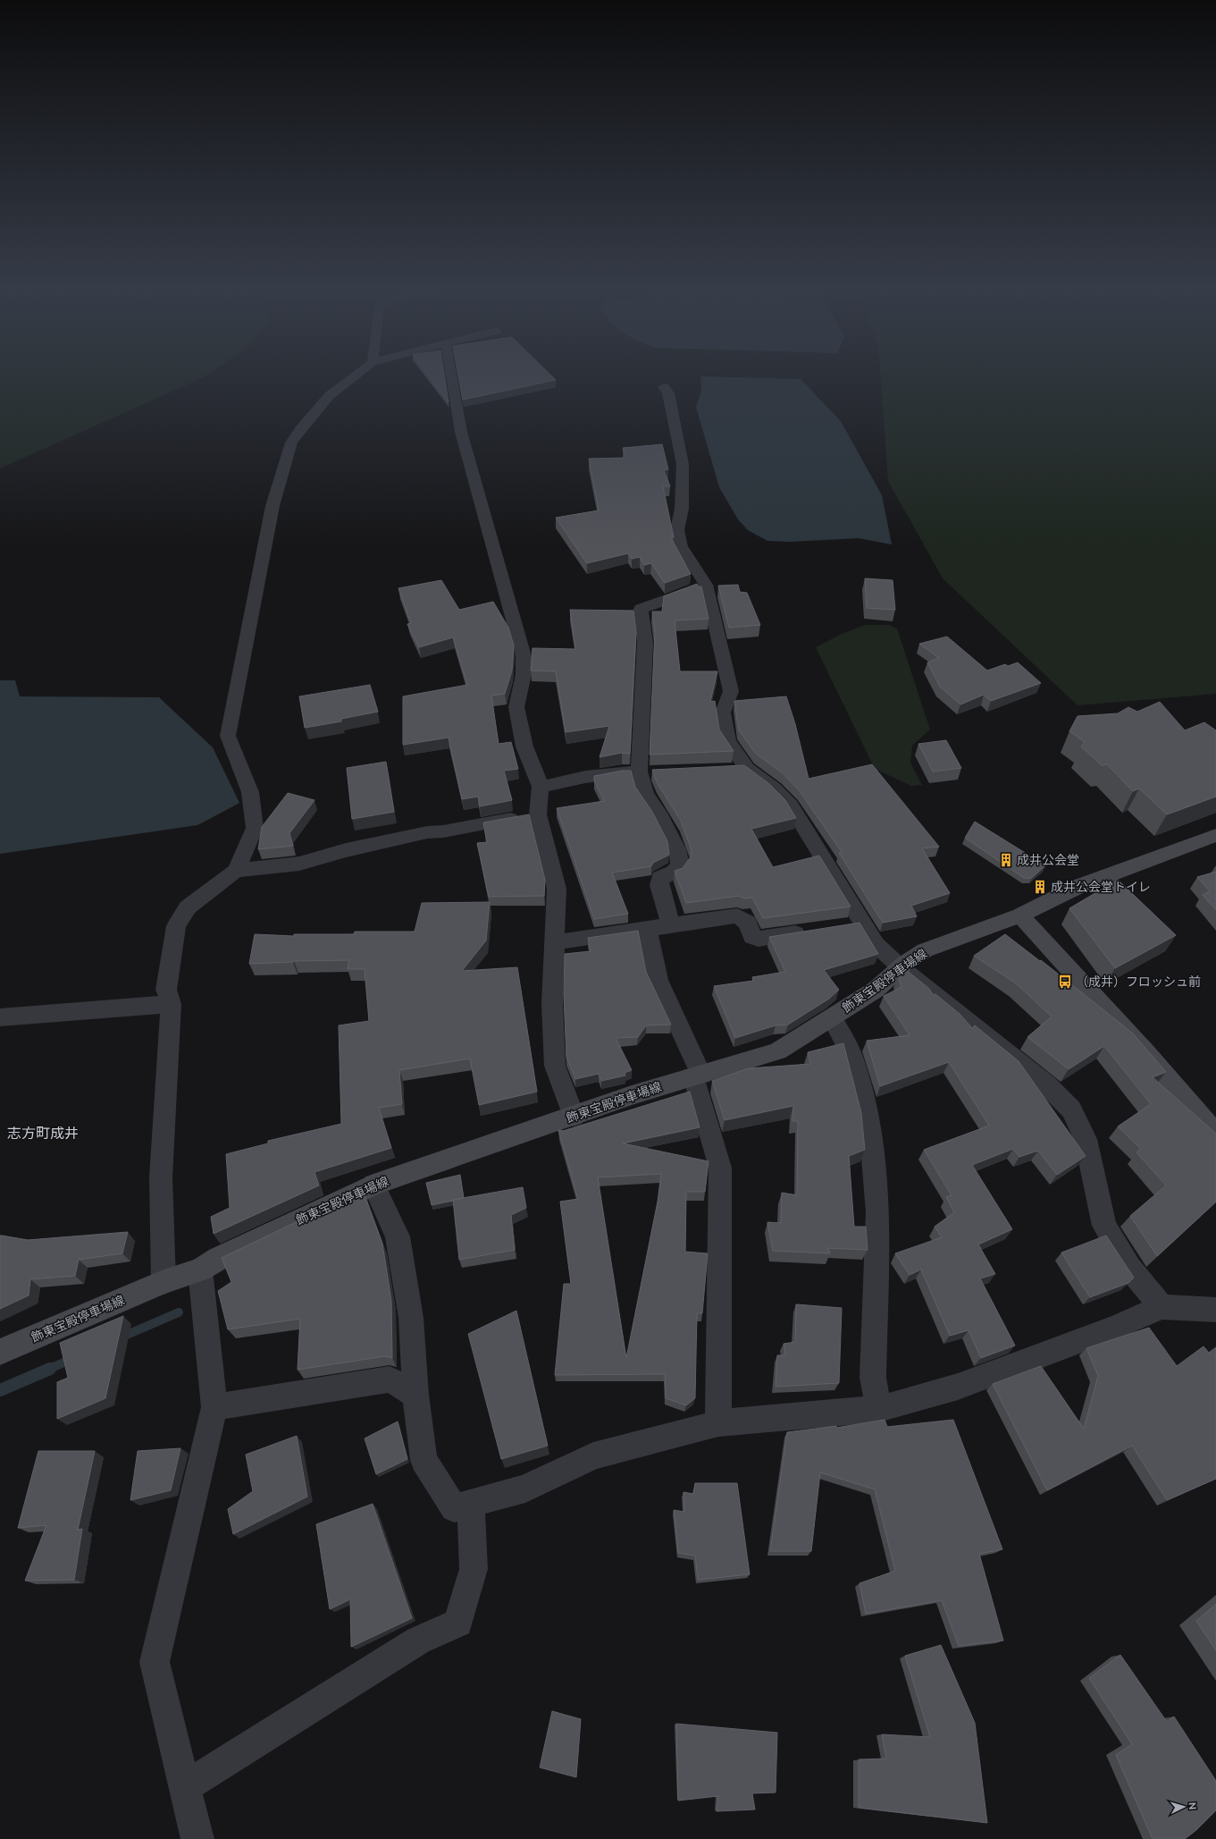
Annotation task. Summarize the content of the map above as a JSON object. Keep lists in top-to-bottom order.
{
  "streets": {
    "main road": ["飾東宝殿停車場線"]
  },
  "districts": ["志方町成井"],
  "places": {
    "building": ["成井公会堂", "成井公会堂トイレ"],
    "bus stop": ["（成井）フロッシュ前"]
  },
  "north": "right"
}
